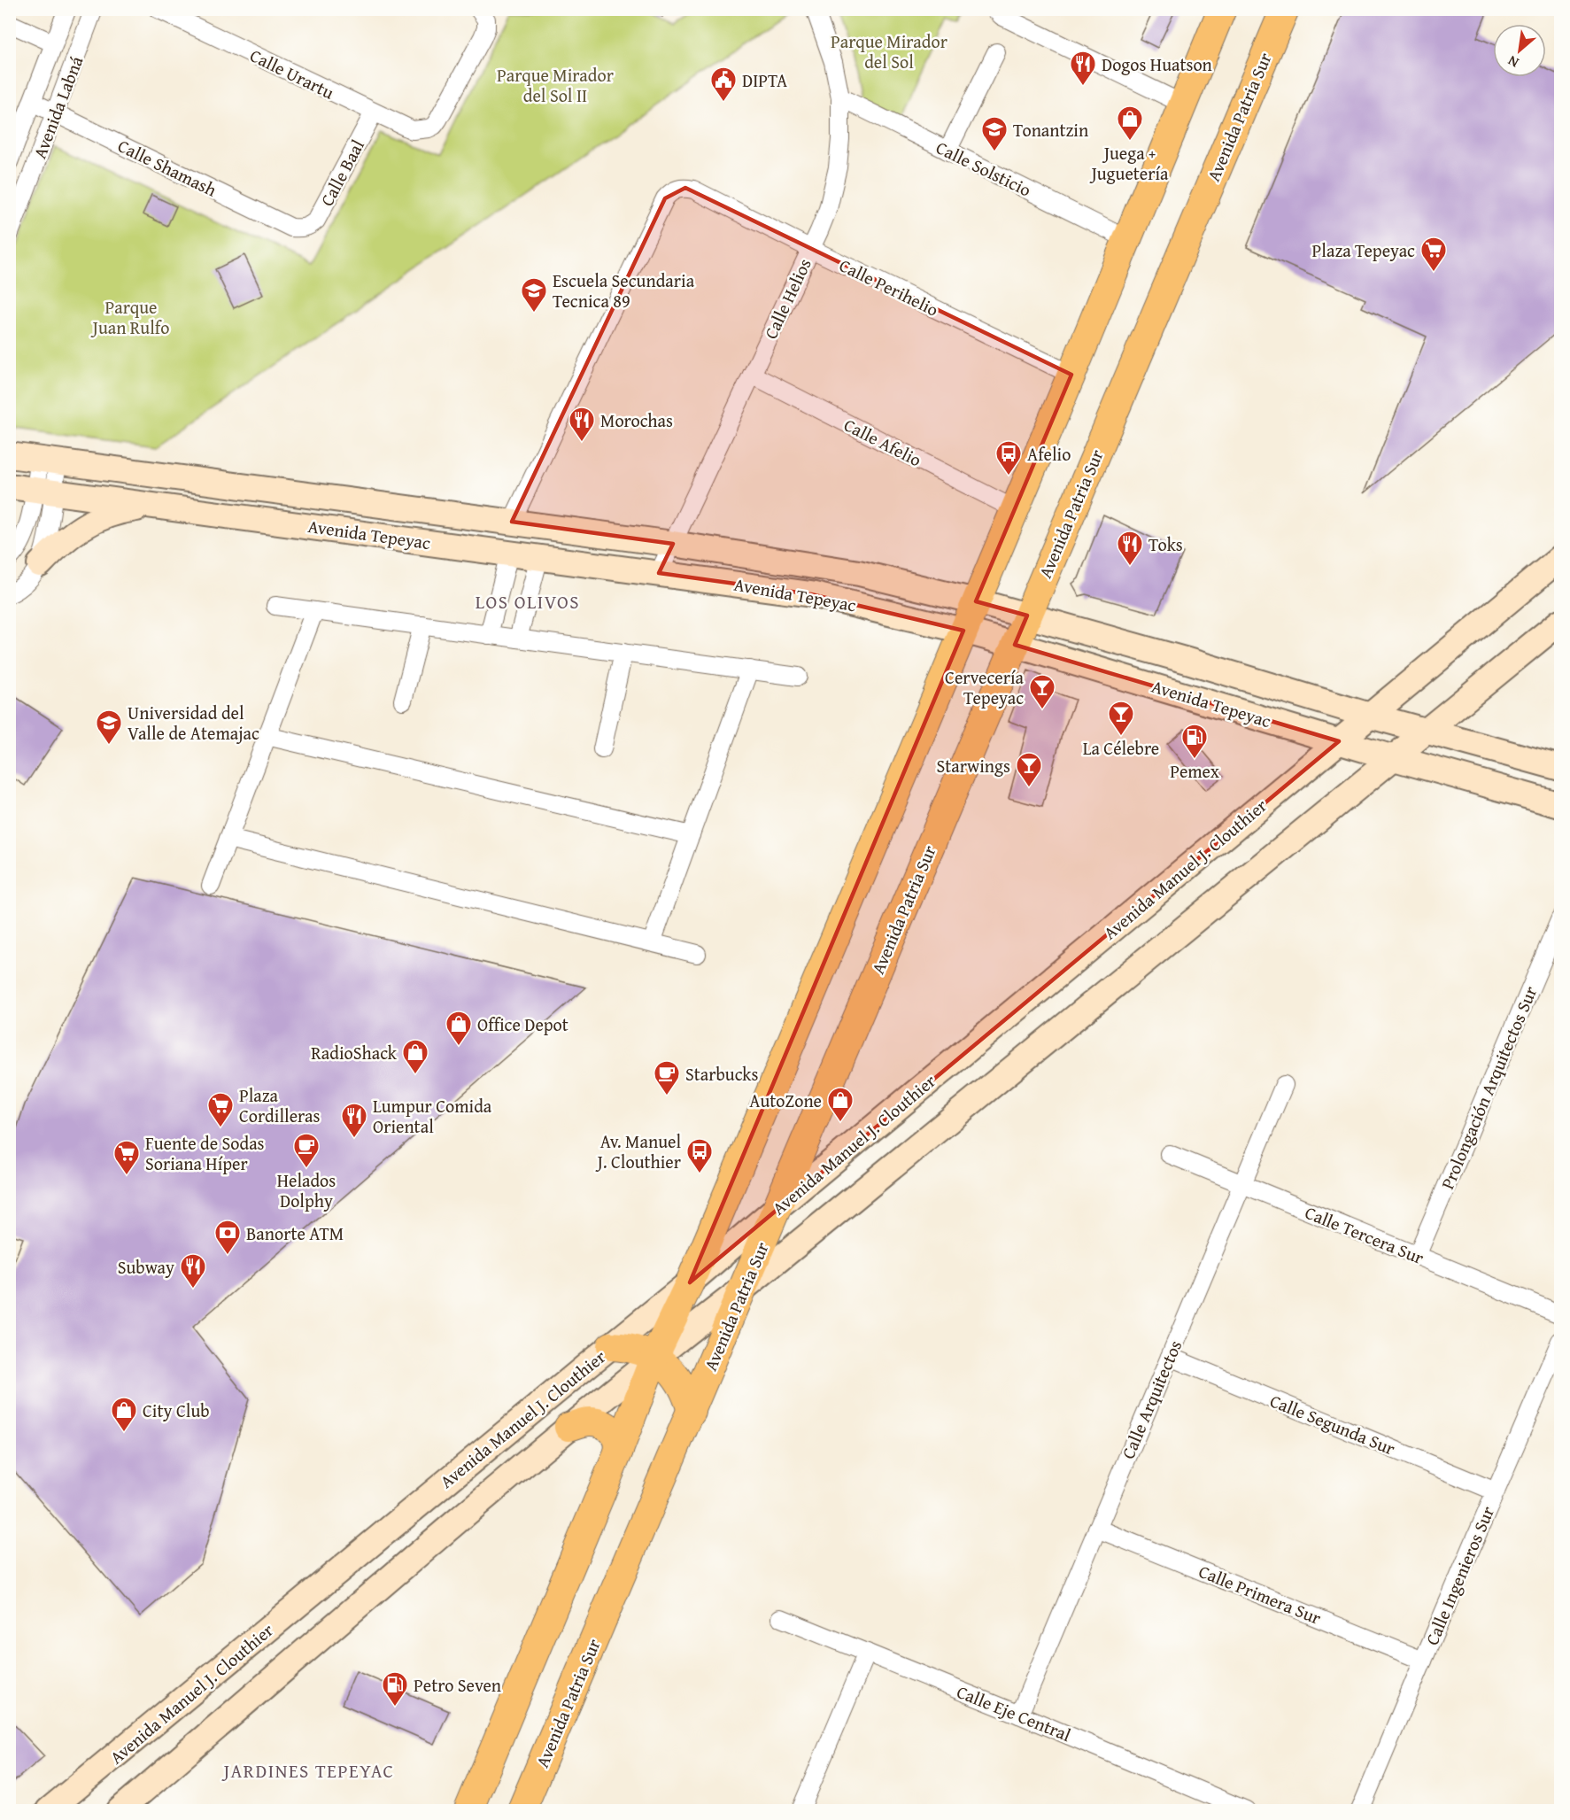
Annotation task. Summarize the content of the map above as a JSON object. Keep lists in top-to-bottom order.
{
  "streets": {
    "main road": ["Avenida Patria Sur", "Avenida Tepeyac", "Avenida Manuel J. Clouthier"],
    "street": [
      "Calle Urartu",
      "Avenida Labná",
      "Calle Shamash",
      "Calle Solsticio",
      "Calle Baal",
      "Calle Perihelio",
      "Calle Helios",
      "Calle Afelio",
      "Prolongación Arquitectos Sur",
      "Calle Tercera Sur",
      "Calle Arquitectos",
      "Calle Segunda Sur",
      "Calle Ingenieros Sur",
      "Calle Primera Sur",
      "Calle Eje Central"
    ]
  },
  "crossings": [
    ["Calle Urartu", "Calle Baal"],
    ["Avenida Labná", "Calle Shamash"],
    ["Avenida Patria Sur", "Avenida Tepeyac"],
    ["Avenida Patria Sur", "Avenida Manuel J. Clouthier"],
    ["Calle Shamash", "Calle Baal"],
    ["Calle Solsticio", "Calle Helios"],
    ["Calle Perihelio", "Calle Helios"],
    ["Calle Perihelio", "Avenida Tepeyac"],
    ["Calle Helios", "Calle Afelio"],
    ["Calle Helios", "Avenida Tepeyac"],
    ["Avenida Tepeyac", "Avenida Manuel J. Clouthier"],
    ["Prolongación Arquitectos Sur", "Calle Tercera Sur"],
    ["Calle Tercera Sur", "Calle Arquitectos"],
    ["Calle Arquitectos", "Calle Segunda Sur"],
    ["Calle Arquitectos", "Calle Primera Sur"],
    ["Calle Arquitectos", "Calle Eje Central"],
    ["Calle Segunda Sur", "Calle Ingenieros Sur"],
    ["Calle Ingenieros Sur", "Calle Primera Sur"]
  ],
  "districts": ["LOS OLIVOS", "JARDINES TEPEYAC"],
  "parks": ["Parque Mirador del Sol", "Parque Mirador del Sol II", "Parque Juan Rulfo"],
  "places": {
    "restaurant": [
      "Dogos Huatson",
      "Morochas",
      "Toks",
      "Lumpur Comida Oriental",
      "Subway"
    ],
    "public building": ["DIPTA"],
    "shop": [
      "Juega + Juguetería",
      "Office Depot",
      "RadioShack",
      "AutoZone",
      "City Club"
    ],
    "school or university": ["Tonantzin", "Escuela Secundaria Tecnica 89", "Universidad del Valle de Atemajac"],
    "supermarket": ["Plaza Tepeyac", "Plaza Cordilleras", "Fuente de Sodas Soriana Híper"],
    "bus stop": ["Afelio", "Av. Manuel J. Clouthier"],
    "bar": ["Cervecería Tepeyac", "La Célebre", "Starwings"],
    "fuel station": ["Pemex", "Petro Seven"],
    "cafe": ["Starbucks", "Helados Dolphy"],
    "bank": ["Banorte ATM"]
  },
  "north": "bottom left"
}
